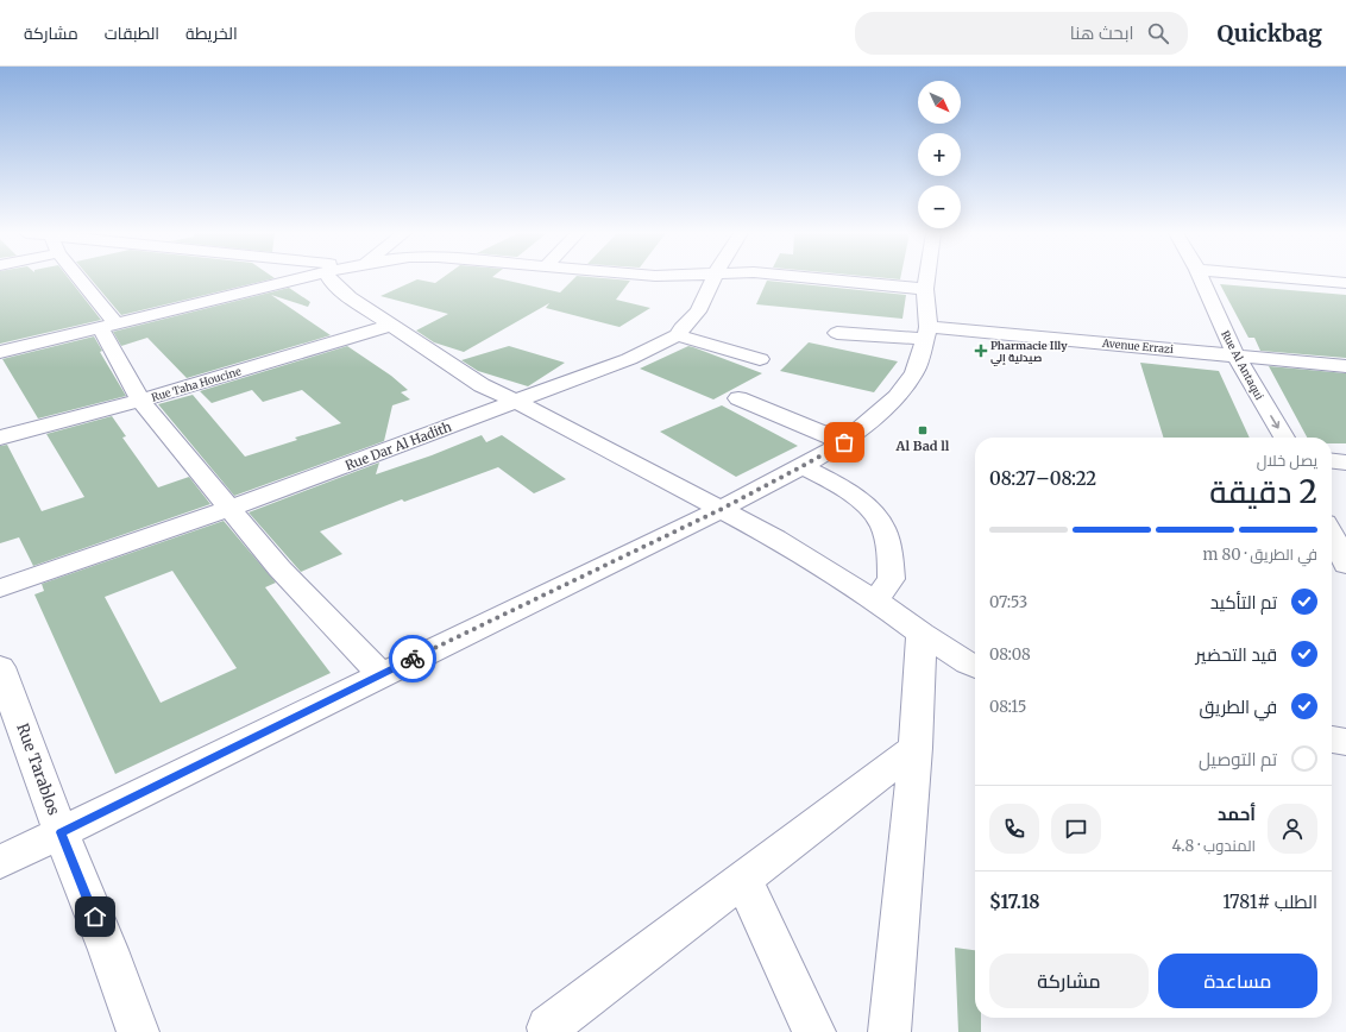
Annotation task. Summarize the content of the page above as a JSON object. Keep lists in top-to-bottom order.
{
  "streets": {
    "street": [
      "Avenue Errazi",
      "Rue Al Antaqui",
      "Rue Taha Houcine",
      "Rue Dar Al Hadith",
      "Rue Tarablos"
    ]
  },
  "crossings": [
    ["Avenue Errazi", "Rue Al Antaqui"]
  ],
  "one_way": ["Rue Al Antaqui"],
  "places": {
    "health": ["Pharmacie Illy صيدلية إلي"],
    "transit": ["Al Bad ll"]
  },
  "north": "bottom right",
  "page": {
    "header": "Quickbag",
    "search": "ابحث هنا",
    "nav": ["الخريطة", "الطبقات", "مشاركة"],
    "map_buttons": ["+", "−"],
    "heading": ["2 دقيقة", "يصل خلال", "08:22–08:27"],
    "panel": [
      "أحمد",
      "المندوب · 4.8",
      "الطلب #1781",
      "$17.18"
    ],
    "bar": "في الطريق · 80 m",
    "list": [
      ["تم التأكيد", "07:53"],
      ["قيد التحضير", "08:08"],
      ["في الطريق", "08:15"],
      "تم التوصيل"
    ],
    "buttons": ["مساعدة", "مشاركة"]
  }
}
